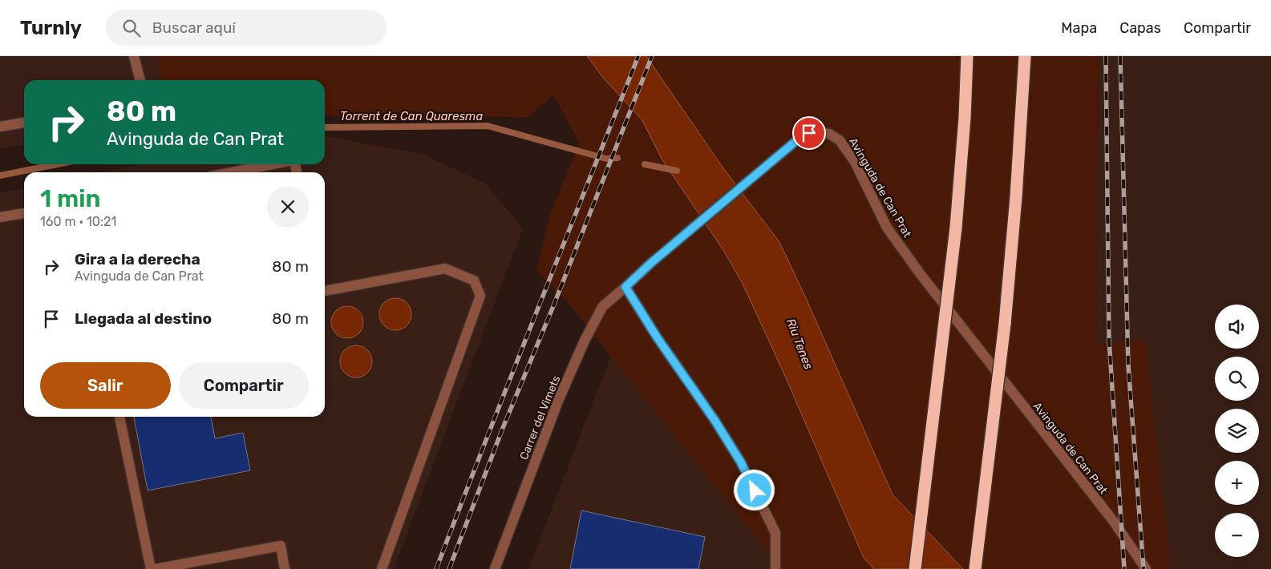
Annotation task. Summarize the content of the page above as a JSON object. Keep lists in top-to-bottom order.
{
  "streets": {
    "street": ["Avinguda de Can Prat", "Carrer del Vimets"]
  },
  "crossings": [
    ["Avinguda de Can Prat", "Carrer del Vimets"]
  ],
  "water": ["Torrent de Can Quaresma", "Riu Tenes"],
  "page": {
    "header": "Turnly",
    "search": "Buscar aquí",
    "nav": ["Mapa", "Capas", "Compartir"],
    "turn": ["80 m", "Avinguda de Can Prat"],
    "heading": ["1 min", "160 m · 10:21"],
    "list": [
      {
        "name": "Gira a la derecha",
        "note": "Avinguda de Can Prat",
        "value": "80 m"
      },
      {
        "name": "Llegada al destino",
        "value": "80 m"
      }
    ],
    "map_buttons": ["+", "−"],
    "buttons": ["Salir", "Compartir"]
  }
}
